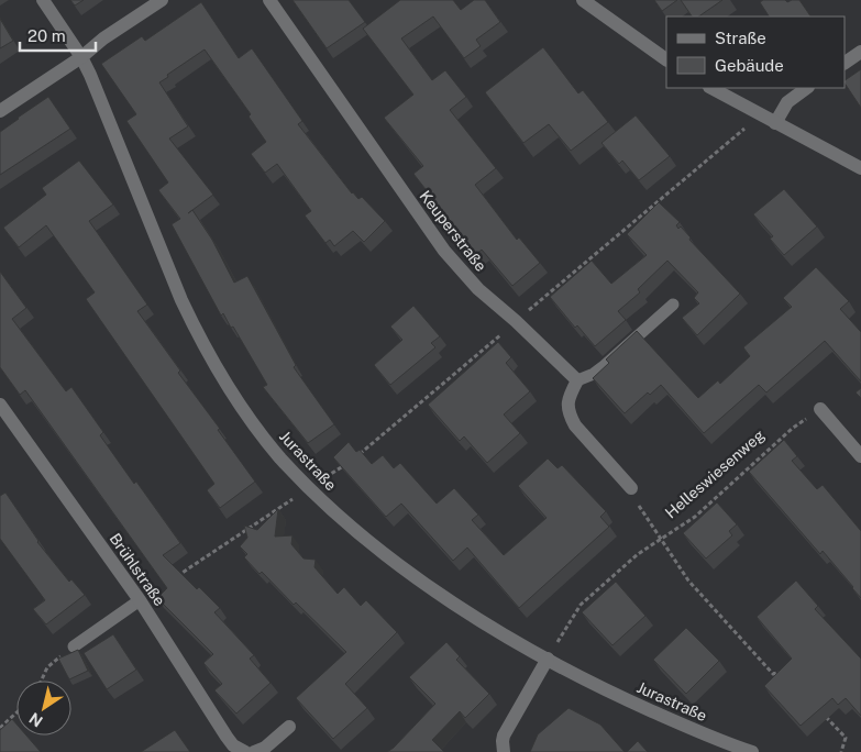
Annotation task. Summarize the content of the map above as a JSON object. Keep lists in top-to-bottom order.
{
  "streets": {
    "street": ["Keuperstraße", "Jurastraße", "Brühlstraße"],
    "path": ["Helleswiesenweg"]
  },
  "crossings": [
    ["Jurastraße", "Helleswiesenweg"]
  ],
  "legend": ["Straße", "Gebäude"],
  "scale_bar": "20 m",
  "north": "bottom left"
}
